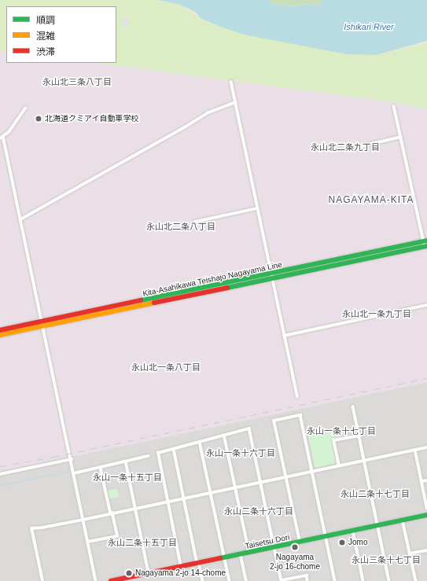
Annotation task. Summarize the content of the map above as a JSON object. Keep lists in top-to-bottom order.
{
  "streets": {
    "main road": ["Kita-Asahikawa Teishajo Nagayama Line", "Taisetsu Dori"]
  },
  "districts": [
    "永山北三条八丁目",
    "永山北二条九丁目",
    "NAGAYAMA-KITA",
    "永山北二条八丁目",
    "永山北一条九丁目",
    "永山北一条八丁目",
    "永山一条十七丁目",
    "永山一条十六丁目",
    "永山一条十五丁目",
    "永山二条十七丁目",
    "永山二条十六丁目",
    "永山二条十五丁目",
    "永山三条十七丁目"
  ],
  "water": ["Ishikari River"],
  "places": [
    "北海道クミアイ自動車学校",
    "Jomo",
    "Nagayama 2-jo 16-chome",
    "Nagayama 2-jo 14-chome"
  ],
  "legend": ["順調", "混雑", "渋滞"]
}
